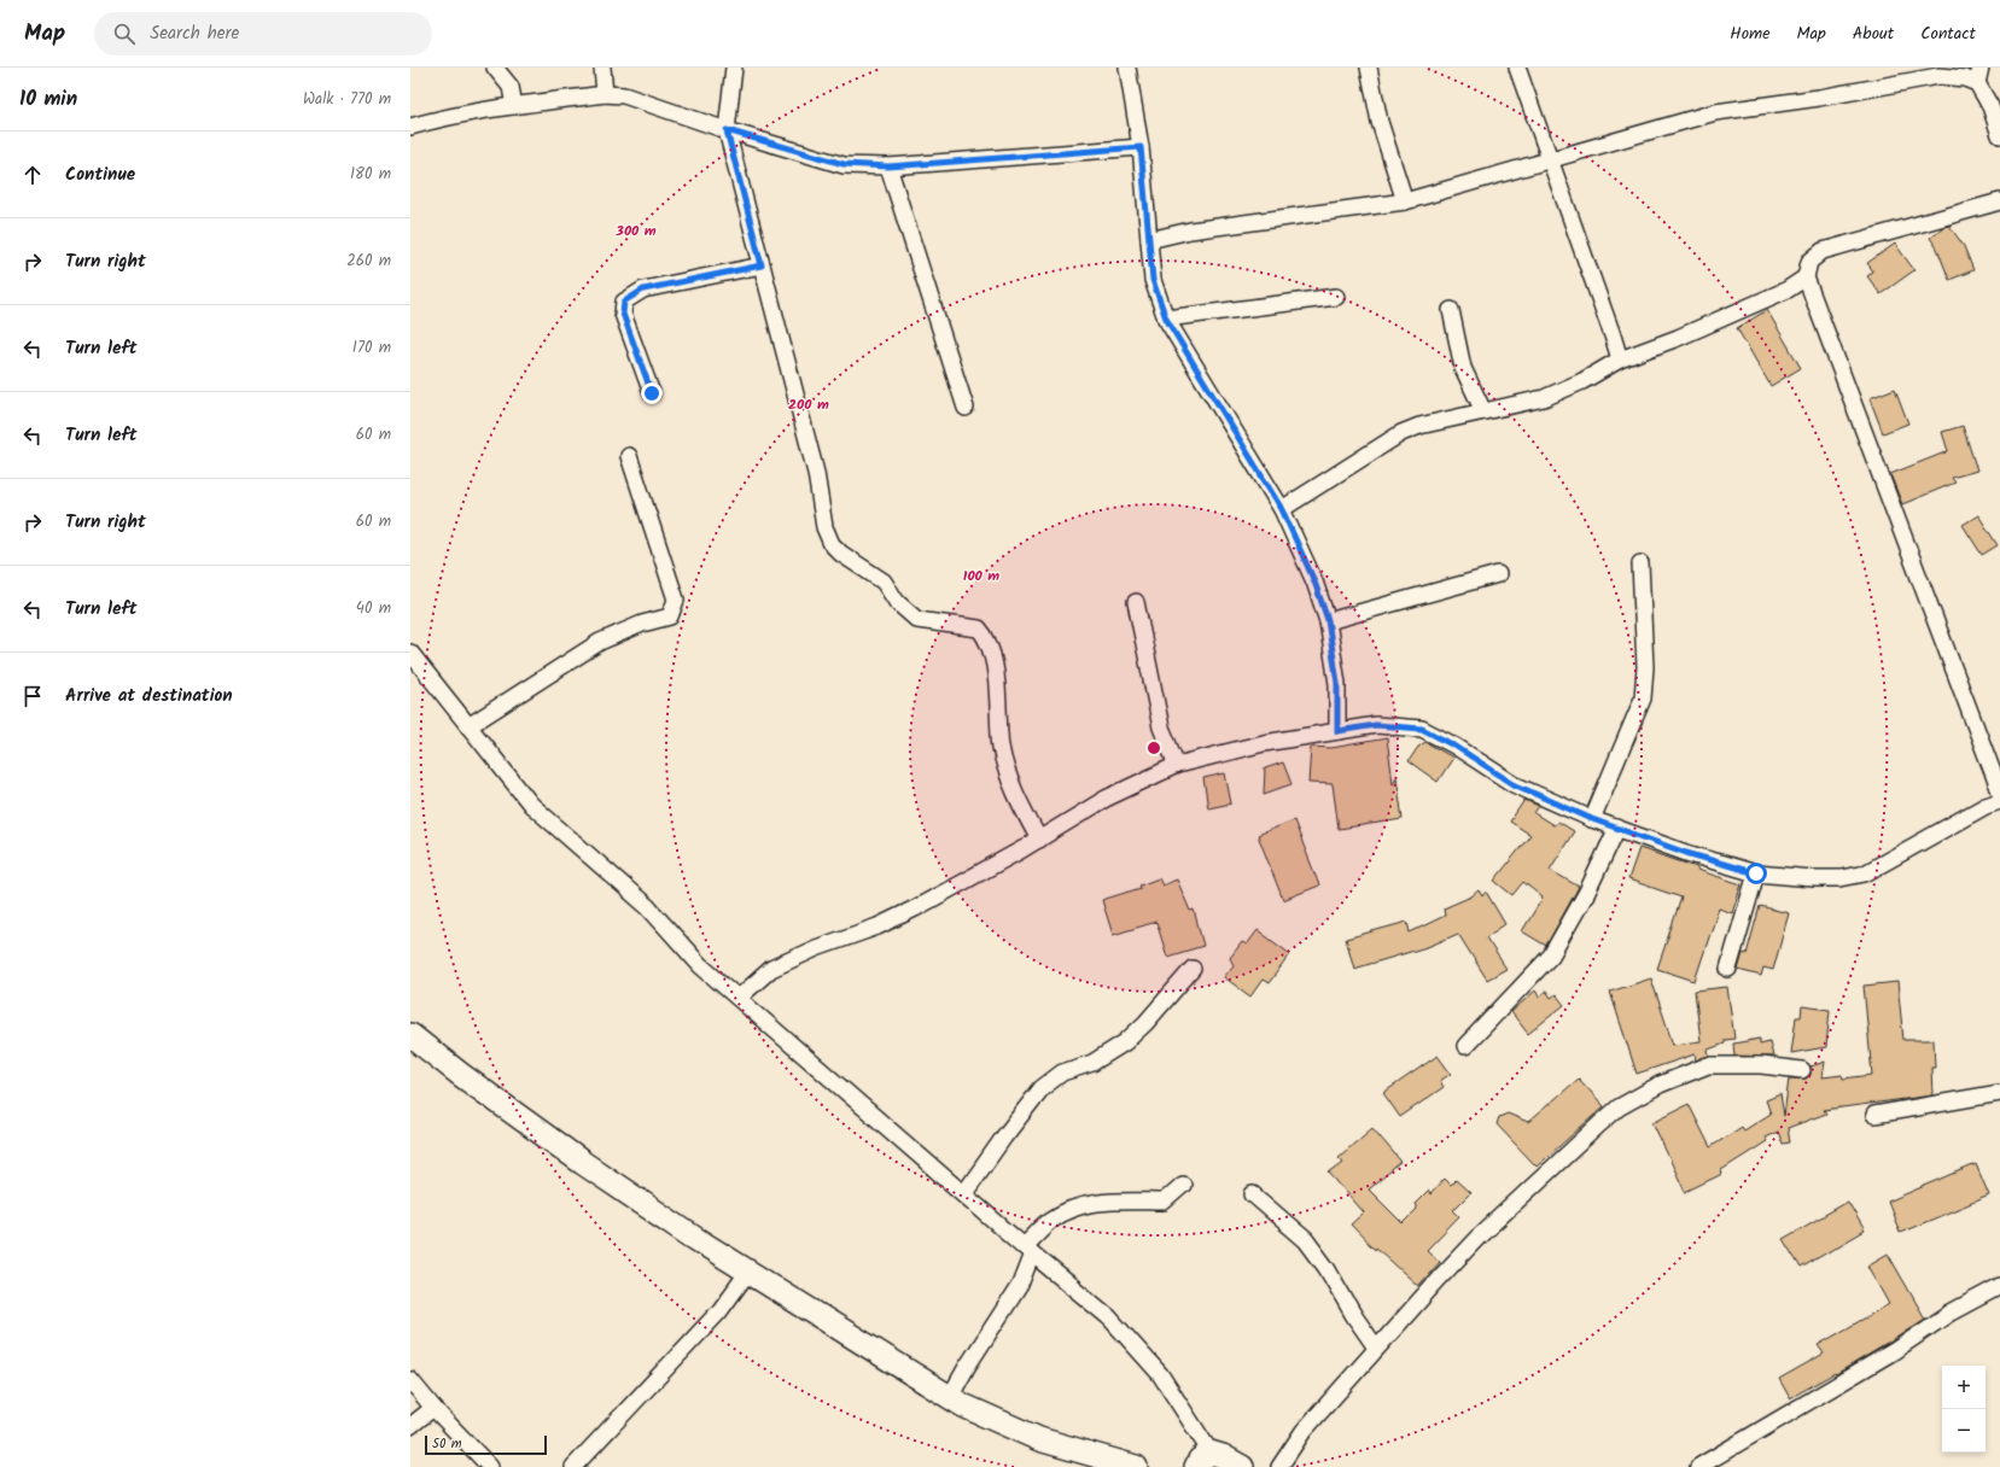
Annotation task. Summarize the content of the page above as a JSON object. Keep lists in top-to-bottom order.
{
  "scale_bar": "50 m",
  "page": {
    "header": "Map",
    "search": "Search here",
    "nav": [
      "Home",
      "Map",
      "About",
      "Contact"
    ],
    "heading": ["10 min", "Walk · 770 m"],
    "list": [
      ["Continue", "180 m"],
      ["Turn right", "260 m"],
      ["Turn left", "170 m"],
      ["Turn left", "60 m"],
      ["Turn right", "60 m"],
      ["Turn left", "40 m"],
      "Arrive at destination"
    ],
    "map_buttons": ["+", "−"],
    "scale": "50 m"
  },
  "rings": ["300 m", "200 m", "100 m"]
}
